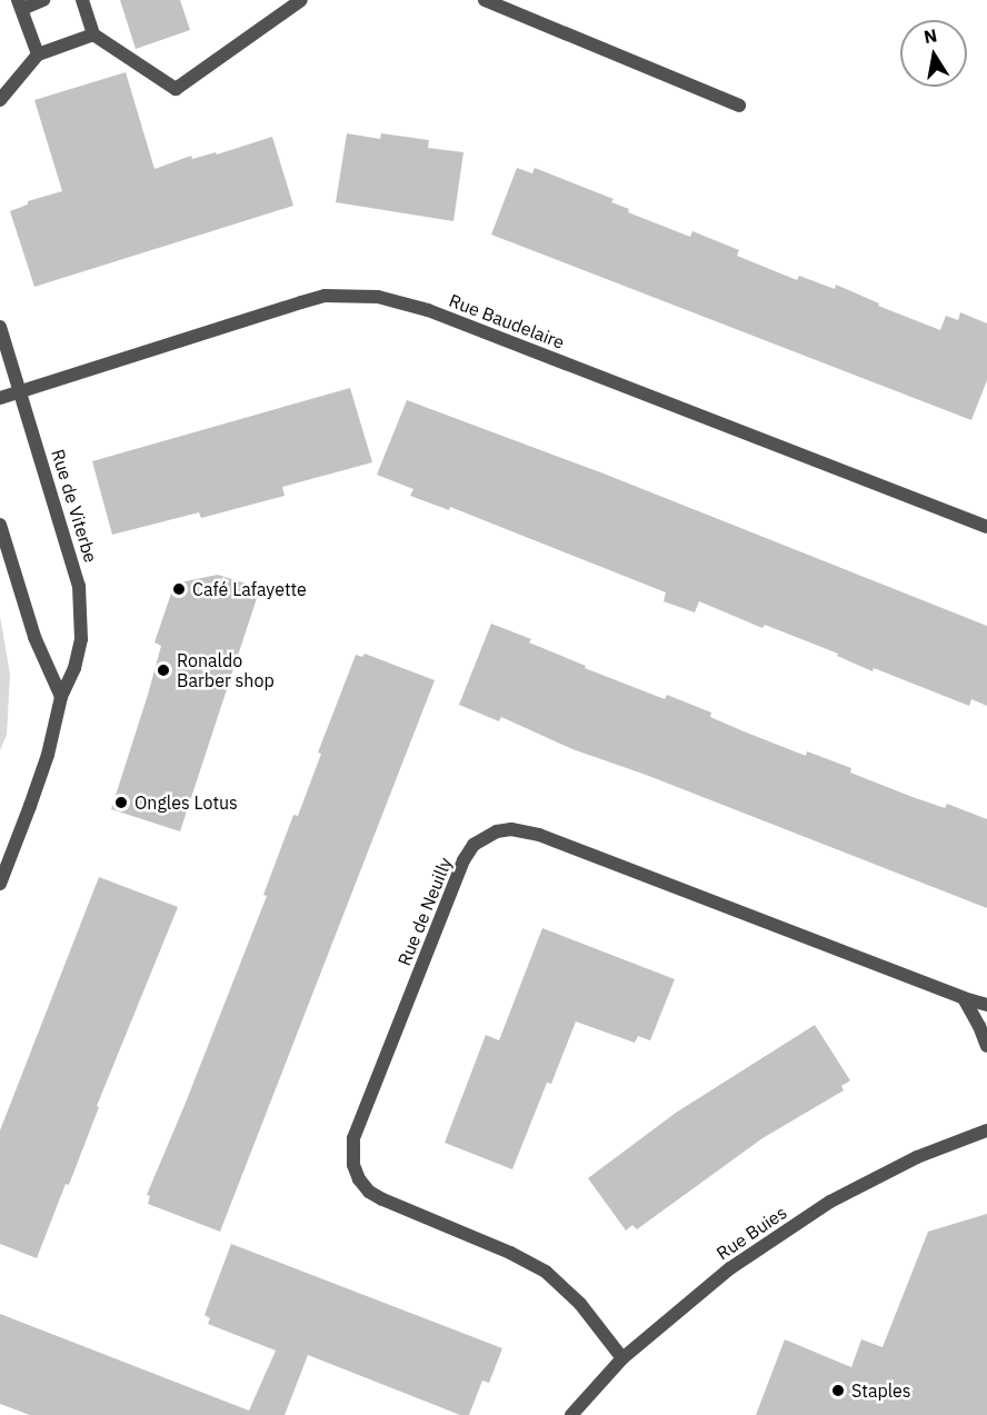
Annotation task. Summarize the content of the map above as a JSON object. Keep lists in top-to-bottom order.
{
  "streets": {
    "street": [
      "Rue Baudelaire",
      "Rue de Viterbe",
      "Rue de Neuilly",
      "Rue Buies"
    ]
  },
  "crossings": [
    ["Rue Baudelaire", "Rue de Viterbe"],
    ["Rue de Neuilly", "Rue Buies"]
  ],
  "places": [
    "Café Lafayette",
    "Ronaldo Barber shop",
    "Ongles Lotus",
    "Staples"
  ],
  "north": "top"
}
